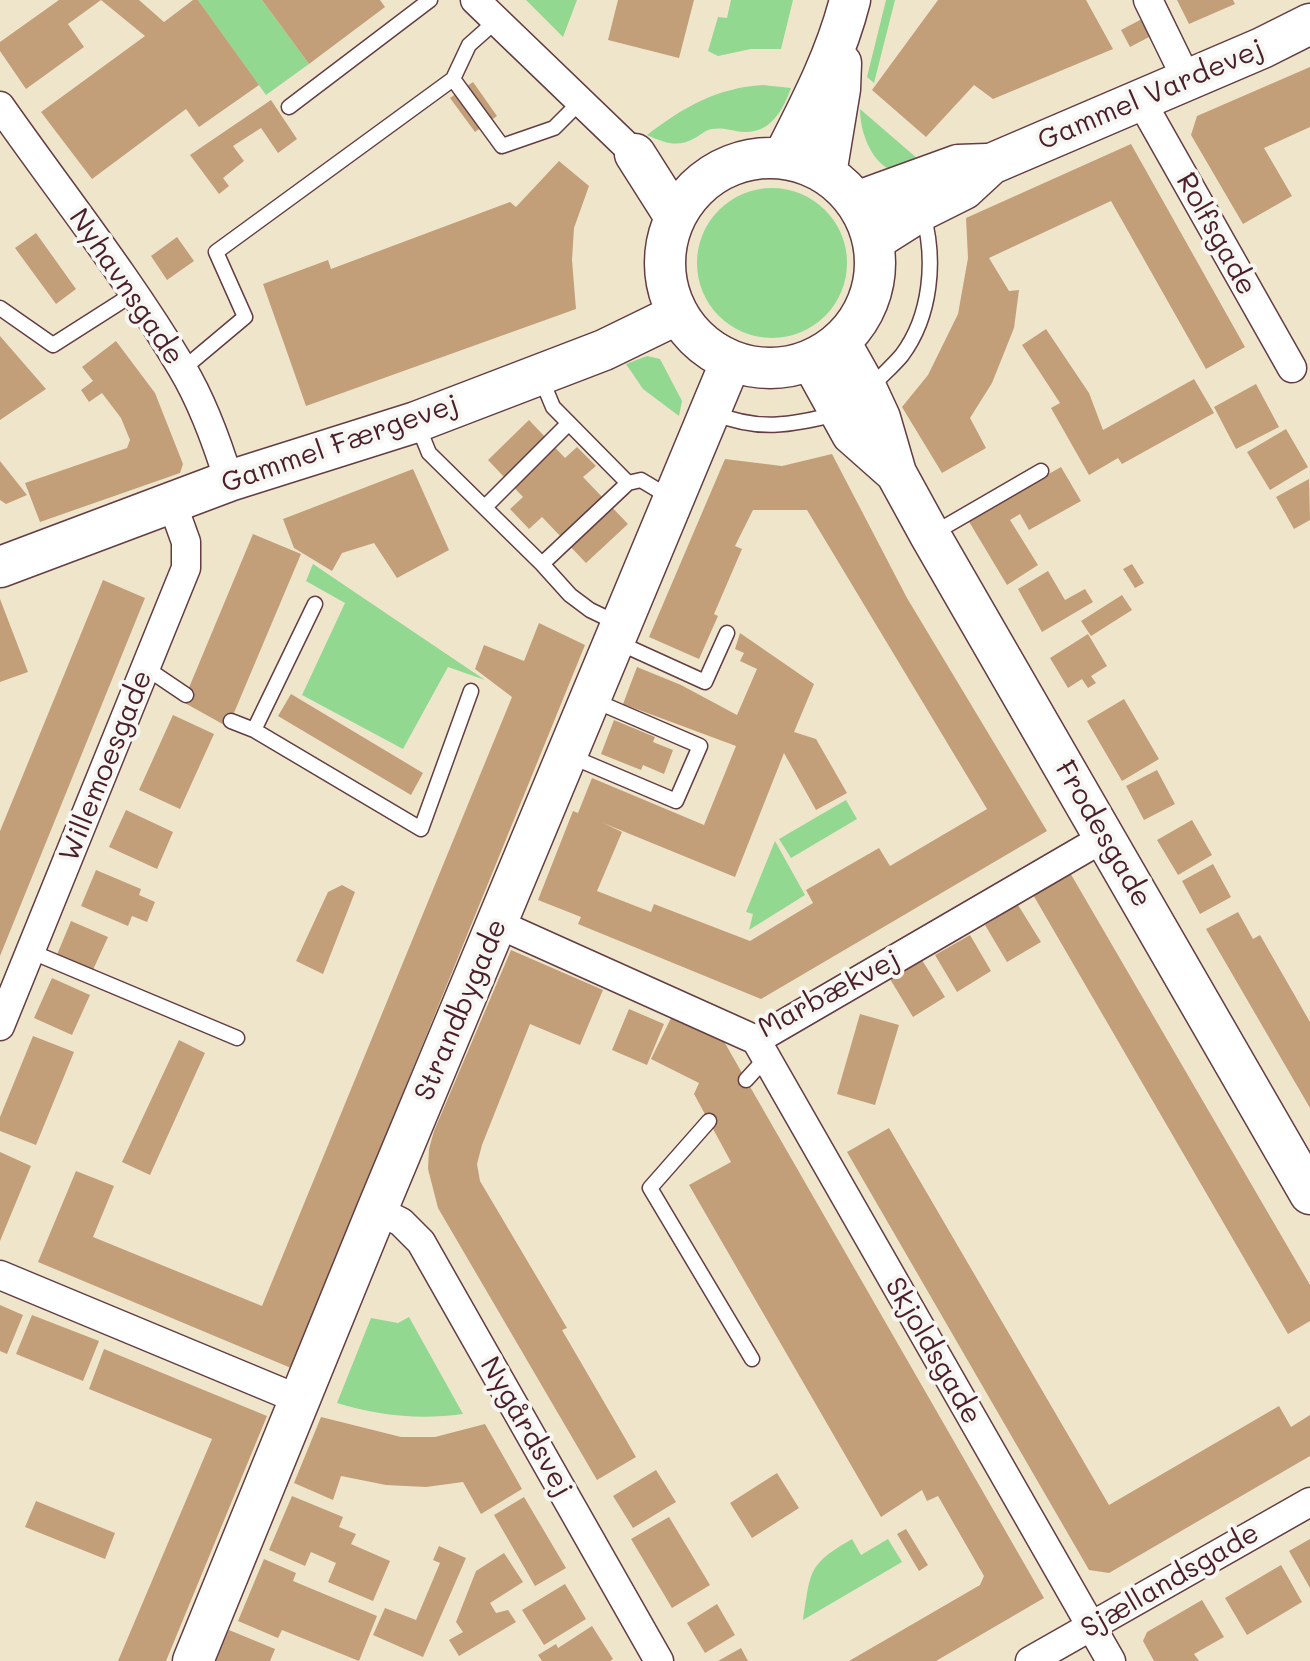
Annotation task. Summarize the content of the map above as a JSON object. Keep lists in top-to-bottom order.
{
  "streets": {
    "street": [
      "Gammel Vardevej",
      "Rolfsgade",
      "Nyhavnsgade",
      "Gammel Færgevej",
      "Willemoesgade",
      "Frodesgade",
      "Marbækvej",
      "Strandbygade",
      "Skjoldsgade",
      "Nygårdsvej",
      "Sjællandsgade"
    ]
  },
  "crossings": [
    ["Gammel Vardevej", "Rolfsgade"],
    ["Gammel Vardevej", "Gammel Færgevej"],
    ["Gammel Vardevej", "Frodesgade"],
    ["Gammel Vardevej", "Strandbygade"],
    ["Nyhavnsgade", "Gammel Færgevej"],
    ["Gammel Færgevej", "Willemoesgade"],
    ["Gammel Færgevej", "Frodesgade"],
    ["Gammel Færgevej", "Strandbygade"],
    ["Frodesgade", "Marbækvej"],
    ["Frodesgade", "Strandbygade"],
    ["Marbækvej", "Strandbygade"],
    ["Marbækvej", "Skjoldsgade"],
    ["Strandbygade", "Nygårdsvej"],
    ["Skjoldsgade", "Sjællandsgade"]
  ]
}
